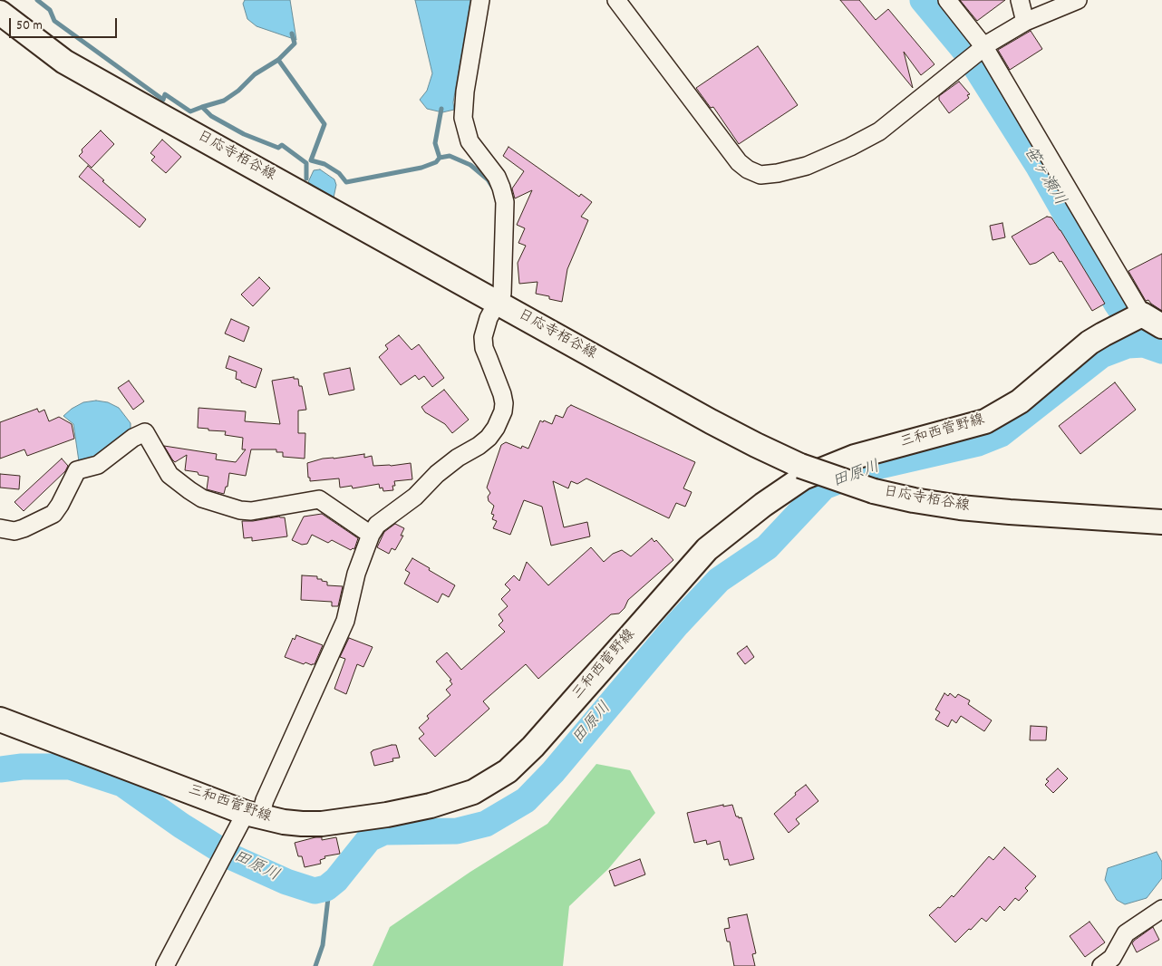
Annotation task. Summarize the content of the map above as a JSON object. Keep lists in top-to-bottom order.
{
  "streets": {
    "main road": ["日応寺栢谷線", "三和西菅野線"]
  },
  "water": ["笹ヶ瀬川", "田原川"],
  "scale_bar": "50 m"
}
